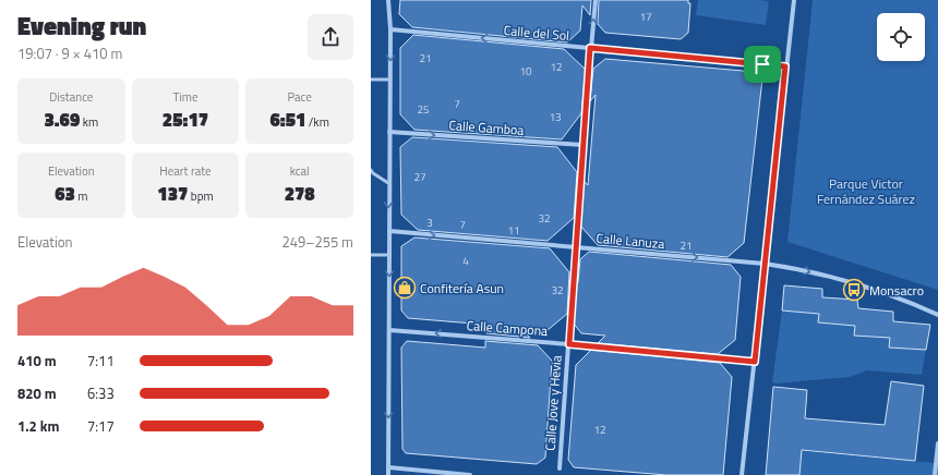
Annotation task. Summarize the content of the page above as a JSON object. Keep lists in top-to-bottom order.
{
  "streets": {
    "street": [
      "Calle del Sol",
      "Calle Gamboa",
      "Calle Lanuza",
      "Calle Campona",
      "Calle Jove y Hevia"
    ]
  },
  "crossings": [
    ["Calle del Sol", "Calle Jove y Hevia"],
    ["Calle Gamboa", "Calle Jove y Hevia"],
    ["Calle Lanuza", "Calle Jove y Hevia"],
    ["Calle Campona", "Calle Jove y Hevia"]
  ],
  "one_way": [
    "Calle del Sol",
    "Calle Gamboa",
    "Calle Lanuza",
    "Calle Campona"
  ],
  "parks": ["Parque Victor Fernández Suárez"],
  "places": {
    "shop": ["Confitería Asun"],
    "bus stop": ["Monsacro"]
  },
  "house_numbers": [
    "17",
    "21",
    "12",
    "10",
    "7",
    "25",
    "13",
    "27",
    "32",
    "3",
    "7",
    "11",
    "21",
    "4",
    "32",
    "12"
  ],
  "page": {
    "heading": ["Evening run", "19:07 · 9 × 410 m"],
    "stats": [
      ["Distance", "3.69 km"],
      ["Time", "25:17"],
      ["Pace", "6:51 /km"],
      ["Elevation", "63 m"],
      ["Heart rate", "137 bpm"],
      ["kcal", "278"]
    ],
    "chart": ["Elevation", "249–255 m"],
    "list": [
      {
        "name": "410 m",
        "note": "7:11"
      },
      {
        "name": "820 m",
        "note": "6:33"
      },
      {
        "name": "1.2 km",
        "note": "7:17"
      }
    ]
  }
}
